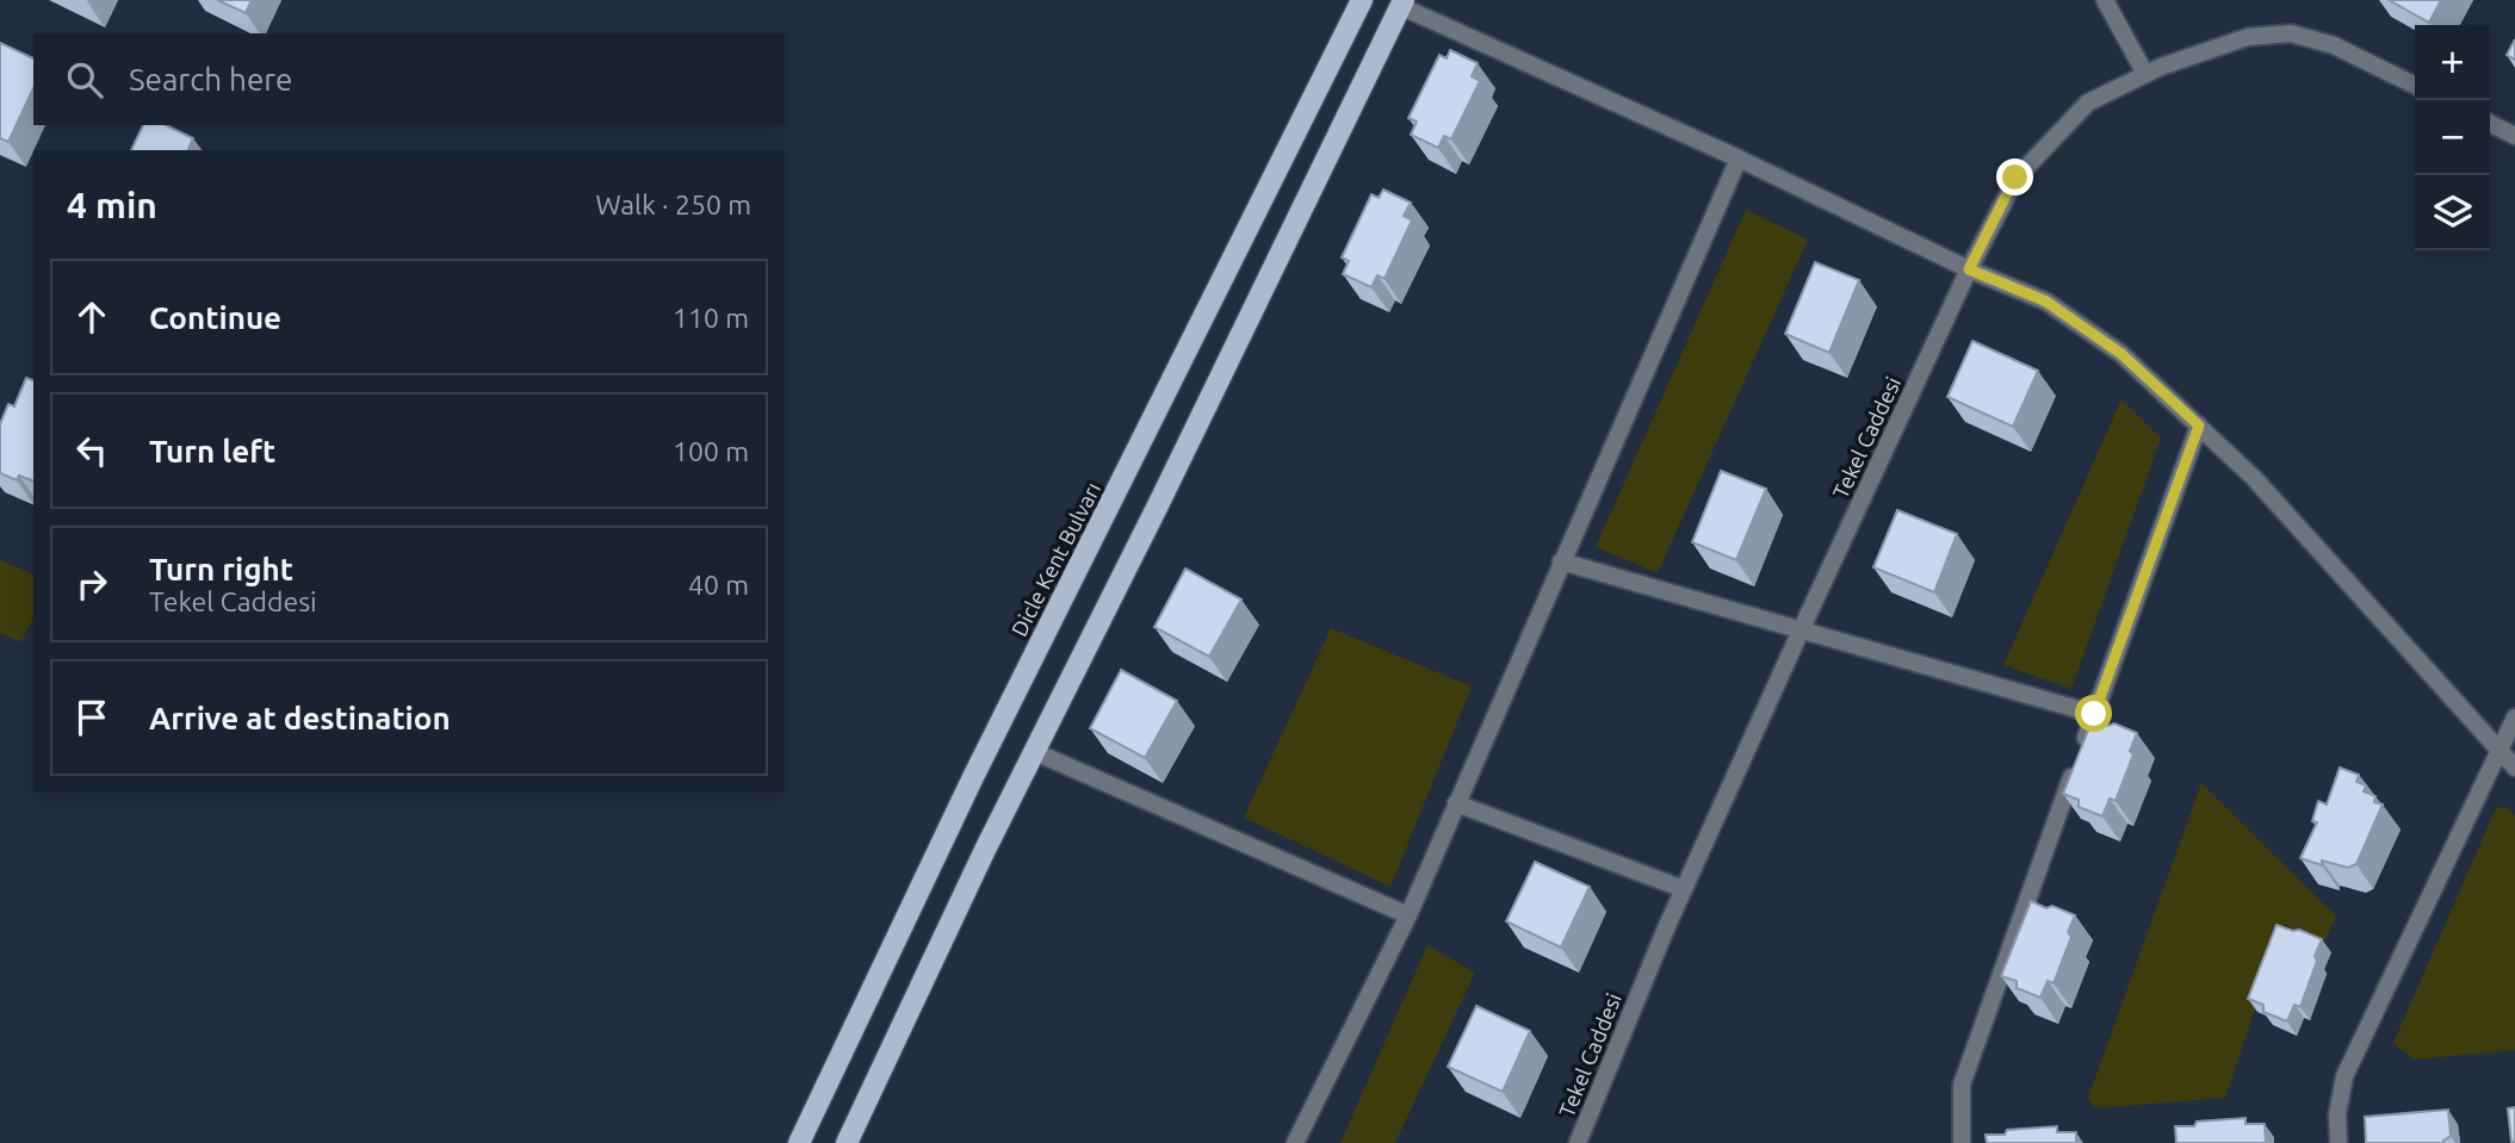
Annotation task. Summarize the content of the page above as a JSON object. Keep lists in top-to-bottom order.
{
  "streets": {
    "main road": ["Dicle Kent Bulvarı"],
    "street": ["Tekel Caddesi"]
  },
  "page": {
    "map_buttons": ["+", "−"],
    "search": "Search here",
    "heading": ["4 min", "Walk · 250 m"],
    "list": [
      ["Continue", "110 m"],
      ["Turn left", "100 m"],
      ["Turn right", "Tekel Caddesi", "40 m"],
      "Arrive at destination"
    ]
  }
}
